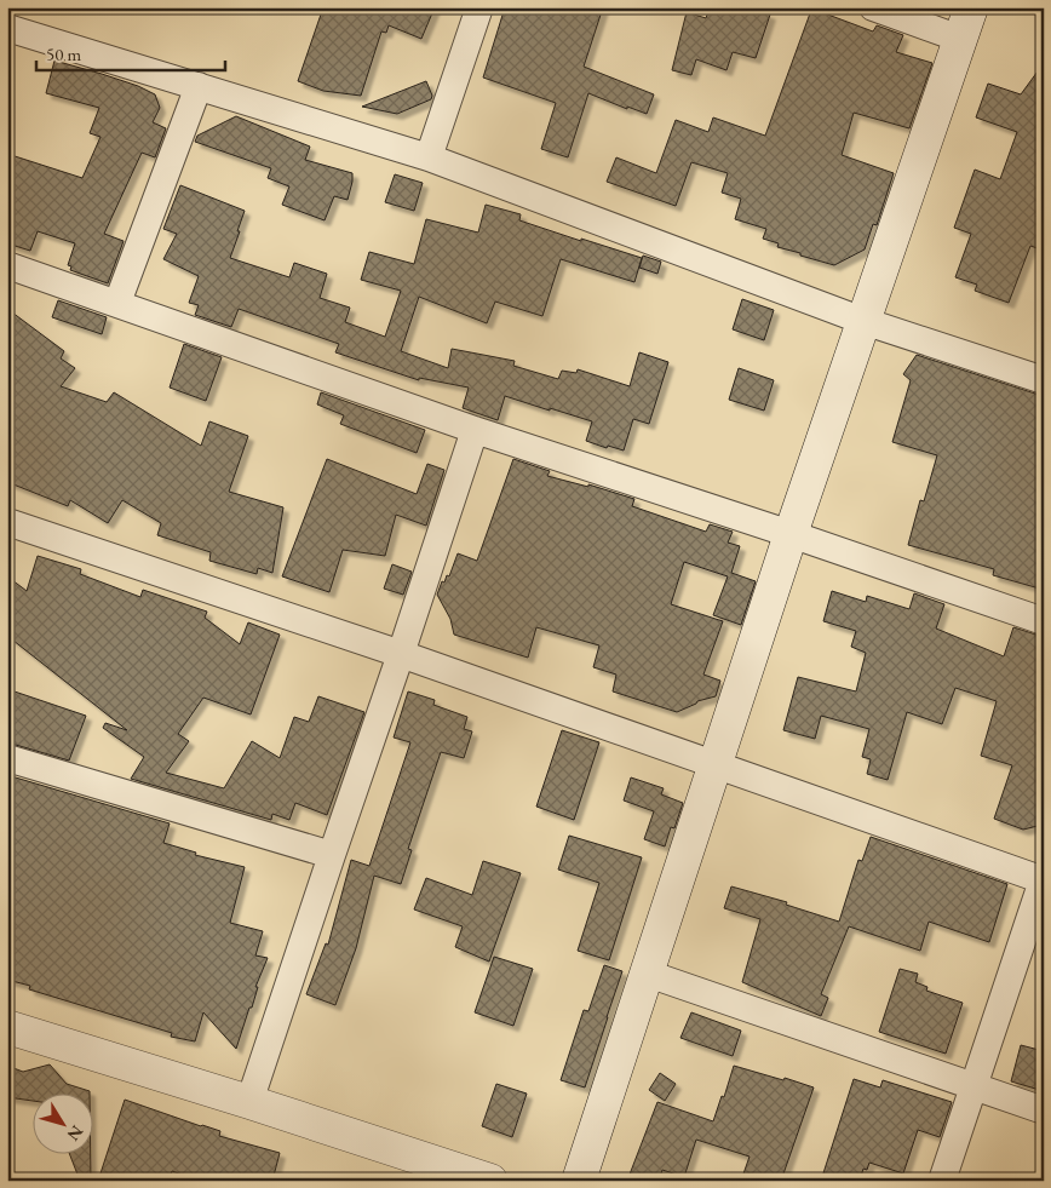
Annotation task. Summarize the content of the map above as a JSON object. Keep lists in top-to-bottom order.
{
  "scale_bar": "50 m",
  "north": "bottom right"
}
